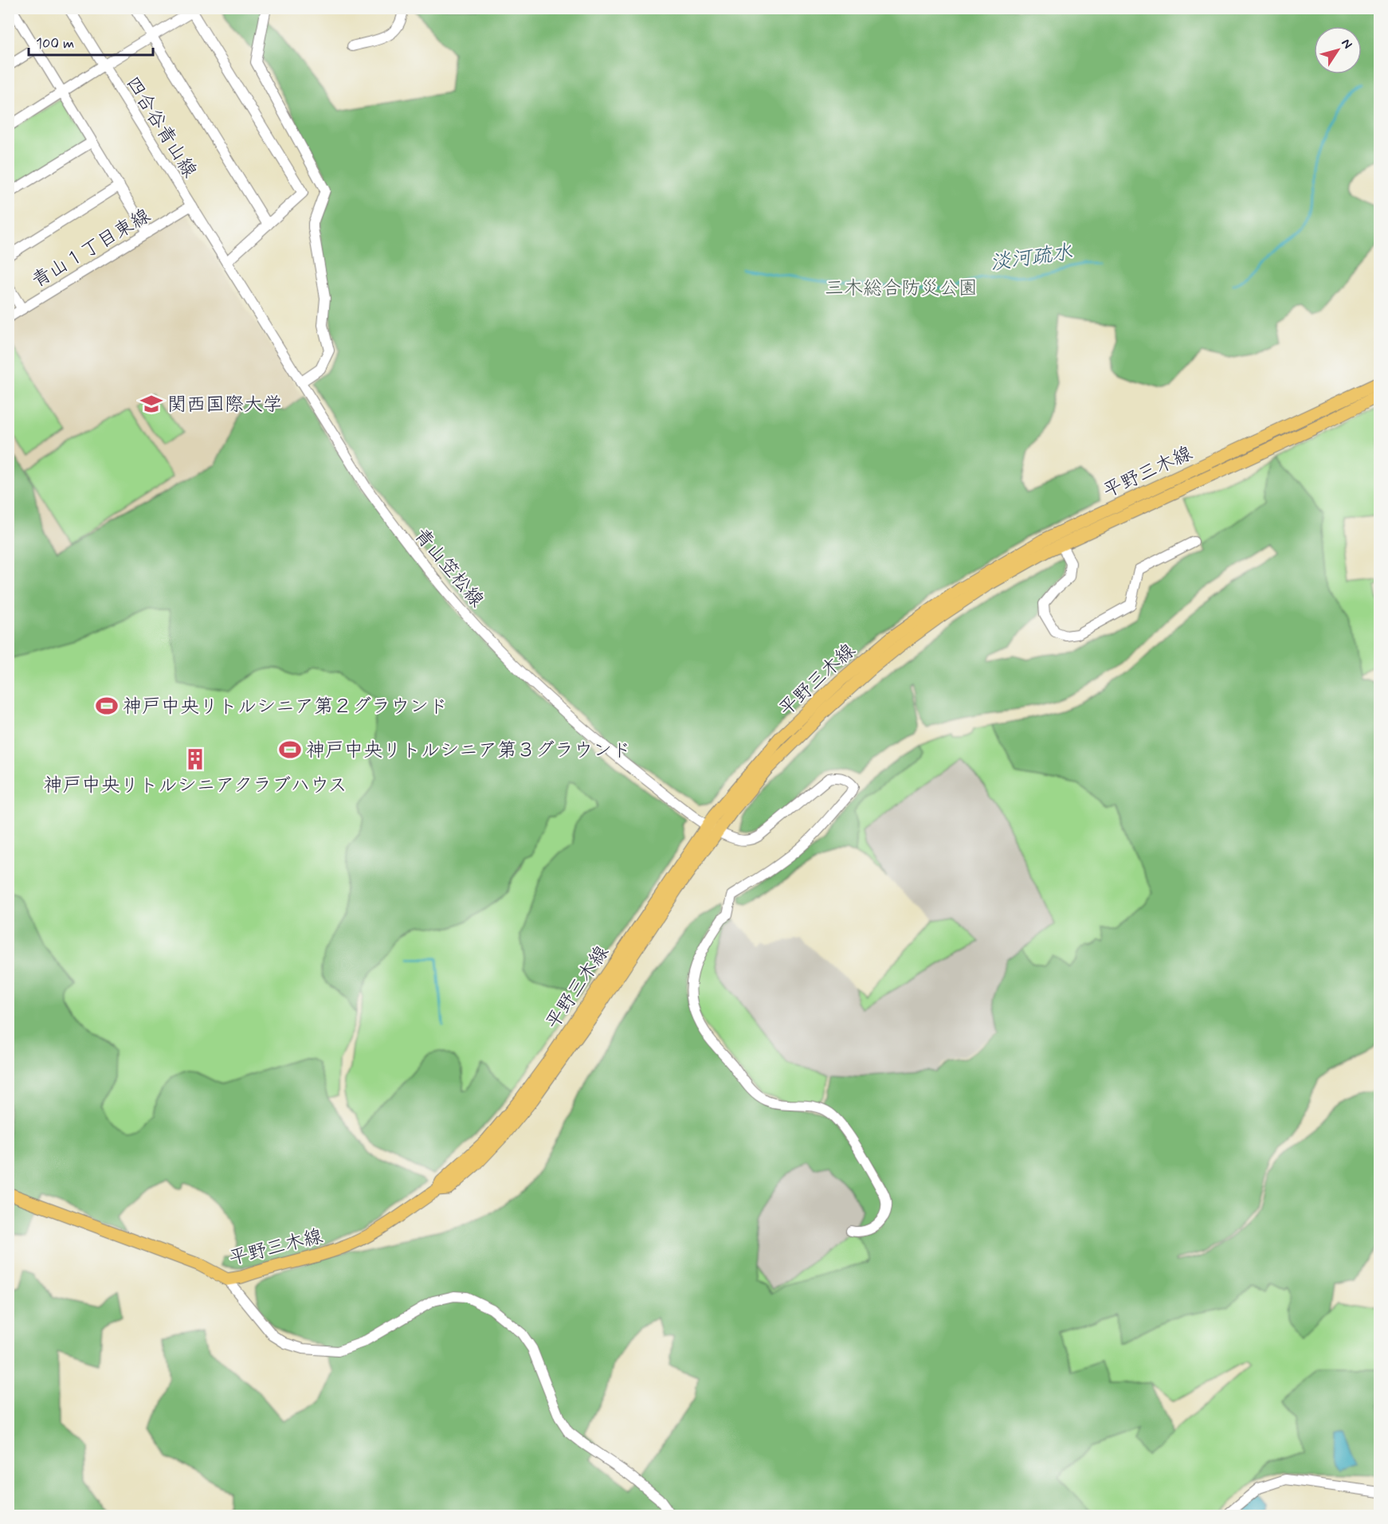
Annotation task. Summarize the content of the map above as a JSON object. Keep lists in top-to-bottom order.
{
  "streets": {
    "main road": ["平野三木線"],
    "street": ["四合谷青山線", "青山１丁目東線", "青山笠松線"]
  },
  "crossings": [
    ["四合谷青山線", "青山１丁目東線"],
    ["四合谷青山線", "青山笠松線"],
    ["平野三木線", "青山笠松線"]
  ],
  "water": ["淡河疏水"],
  "parks": ["三木総合防災公園"],
  "places": {
    "school or university": ["関西国際大学"],
    "sports": ["神戸中央リトルシニア第２グラウンド", "神戸中央リトルシニア第３グラウンド"],
    "building": ["神戸中央リトルシニアクラブハウス"]
  },
  "scale_bar": "100 m",
  "north": "top right"
}
